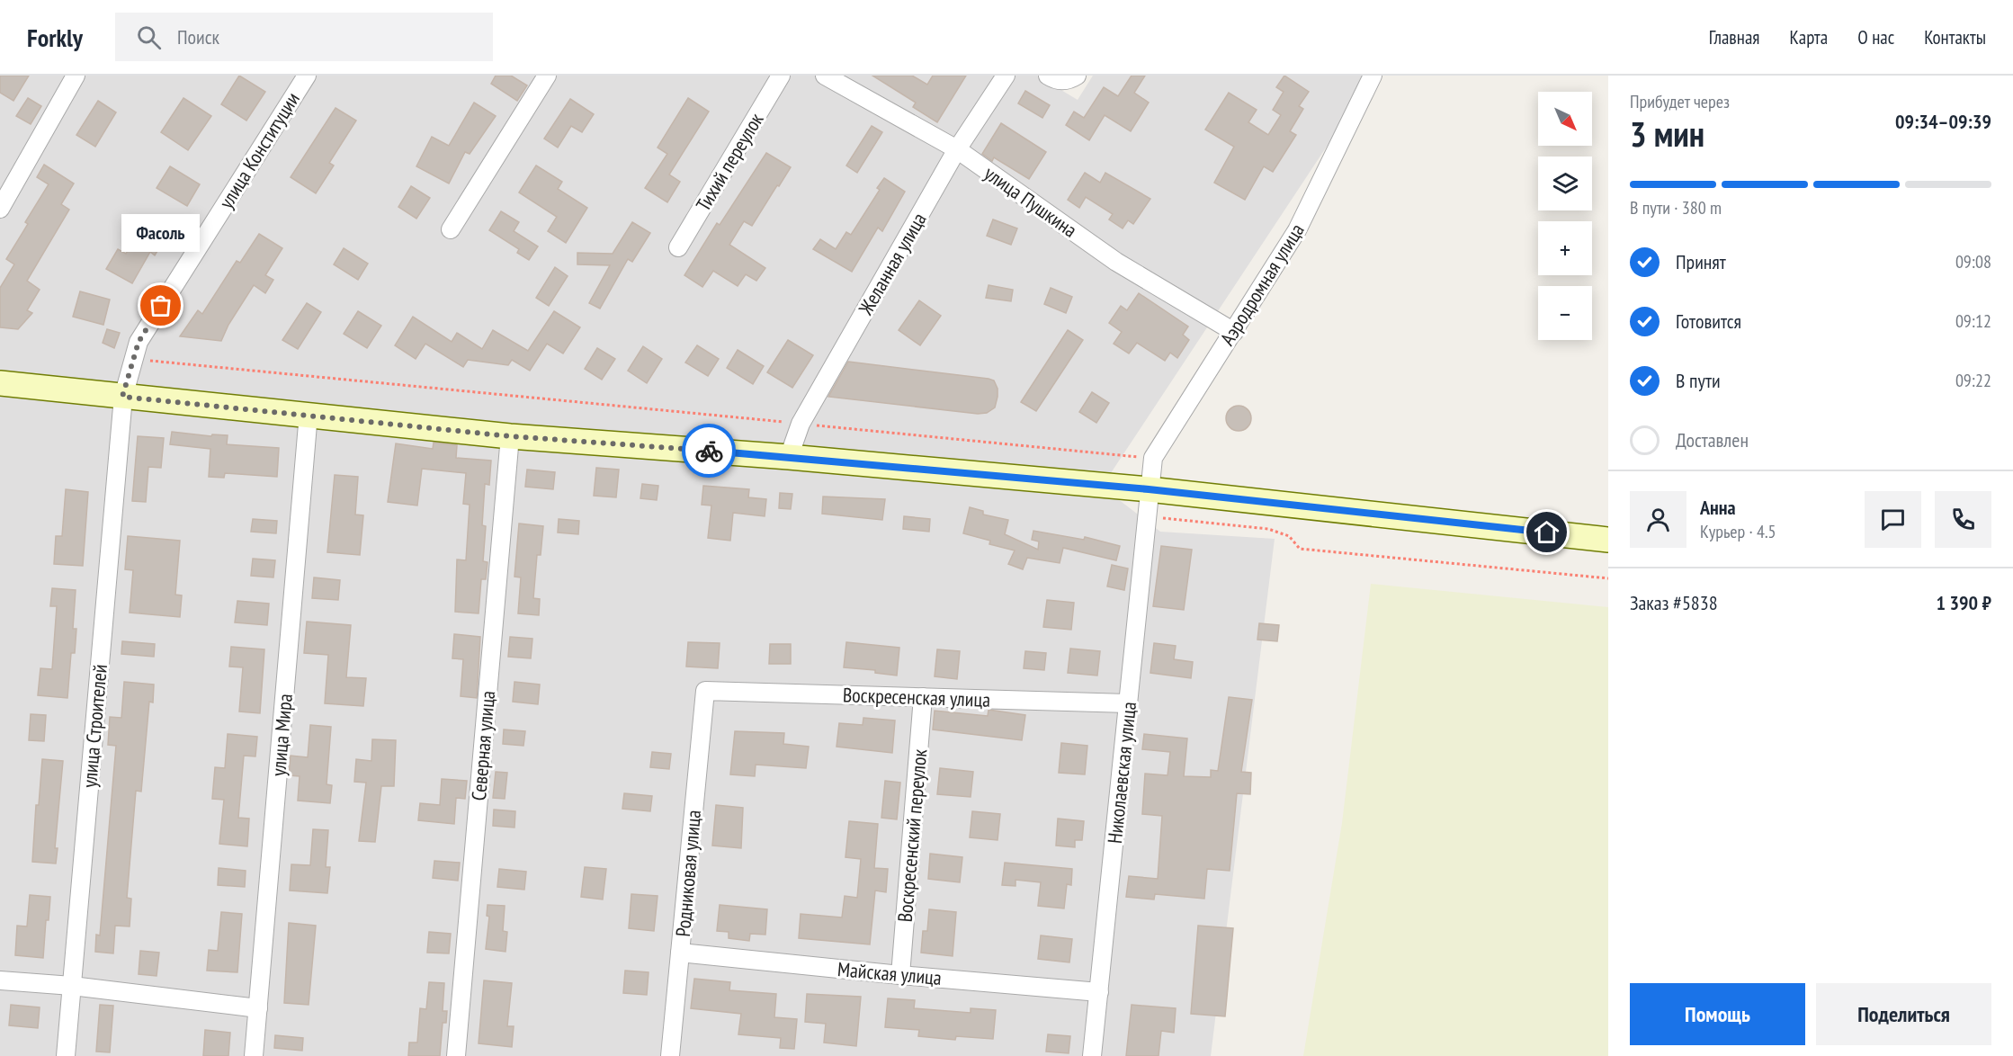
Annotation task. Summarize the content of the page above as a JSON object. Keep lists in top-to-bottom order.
{
  "streets": {
    "street": [
      "улица Конституции",
      "Тихий переулок",
      "улица Пушкина",
      "Желанная улица",
      "Аэродромная улица",
      "Воскресенская улица",
      "улица Строителей",
      "улица Мира",
      "Северная улица",
      "Николаевская улица",
      "Воскресенский переулок",
      "Родниковая улица",
      "Майская улица"
    ]
  },
  "crossings": [
    ["улица Конституции", "улица Строителей"],
    ["улица Пушкина", "Желанная улица"],
    ["улица Пушкина", "Аэродромная улица"],
    ["Аэродромная улица", "Николаевская улица"],
    ["Воскресенская улица", "Николаевская улица"],
    ["Воскресенская улица", "Воскресенский переулок"],
    ["Воскресенская улица", "Родниковая улица"],
    ["Николаевская улица", "Майская улица"],
    ["Воскресенский переулок", "Майская улица"],
    ["Родниковая улица", "Майская улица"]
  ],
  "places": ["Фасоль"],
  "north": "bottom right",
  "page": {
    "header": "Forkly",
    "search": "Поиск",
    "nav": [
      "Главная",
      "Карта",
      "О нас",
      "Контакты"
    ],
    "heading": ["3 мин", "Прибудет через", "09:34–09:39"],
    "panel": [
      "Анна",
      "Курьер · 4.5",
      "Заказ #5838",
      "1 390 ₽"
    ],
    "map_buttons": ["+", "−"],
    "bar": "В пути · 380 m",
    "bubble": "Фасоль",
    "list": [
      ["Принят", "09:08"],
      ["Готовится", "09:12"],
      ["В пути", "09:22"],
      "Доставлен"
    ],
    "buttons": ["Помощь", "Поделиться"]
  }
}
